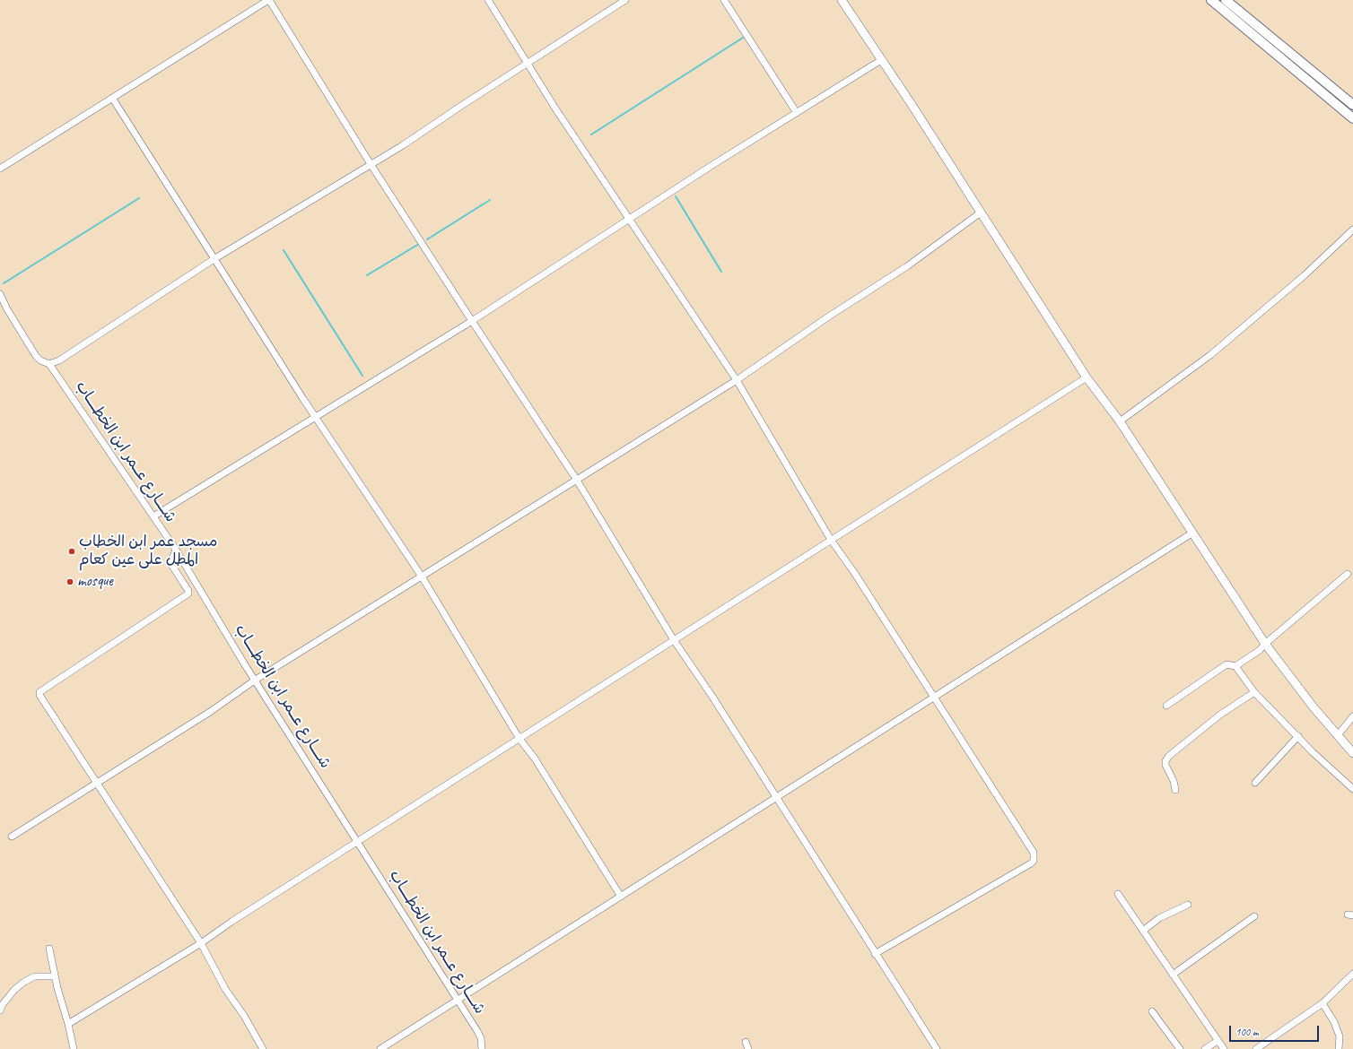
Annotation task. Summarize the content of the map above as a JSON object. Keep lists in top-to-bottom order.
{
  "streets": {
    "street": ["شــــارع عــمر ابن الخطــــاب"]
  },
  "places": ["مسجد عمر ابن الخطاب المطل على عين كعام", "mosque"],
  "scale_bar": "100 m"
}
